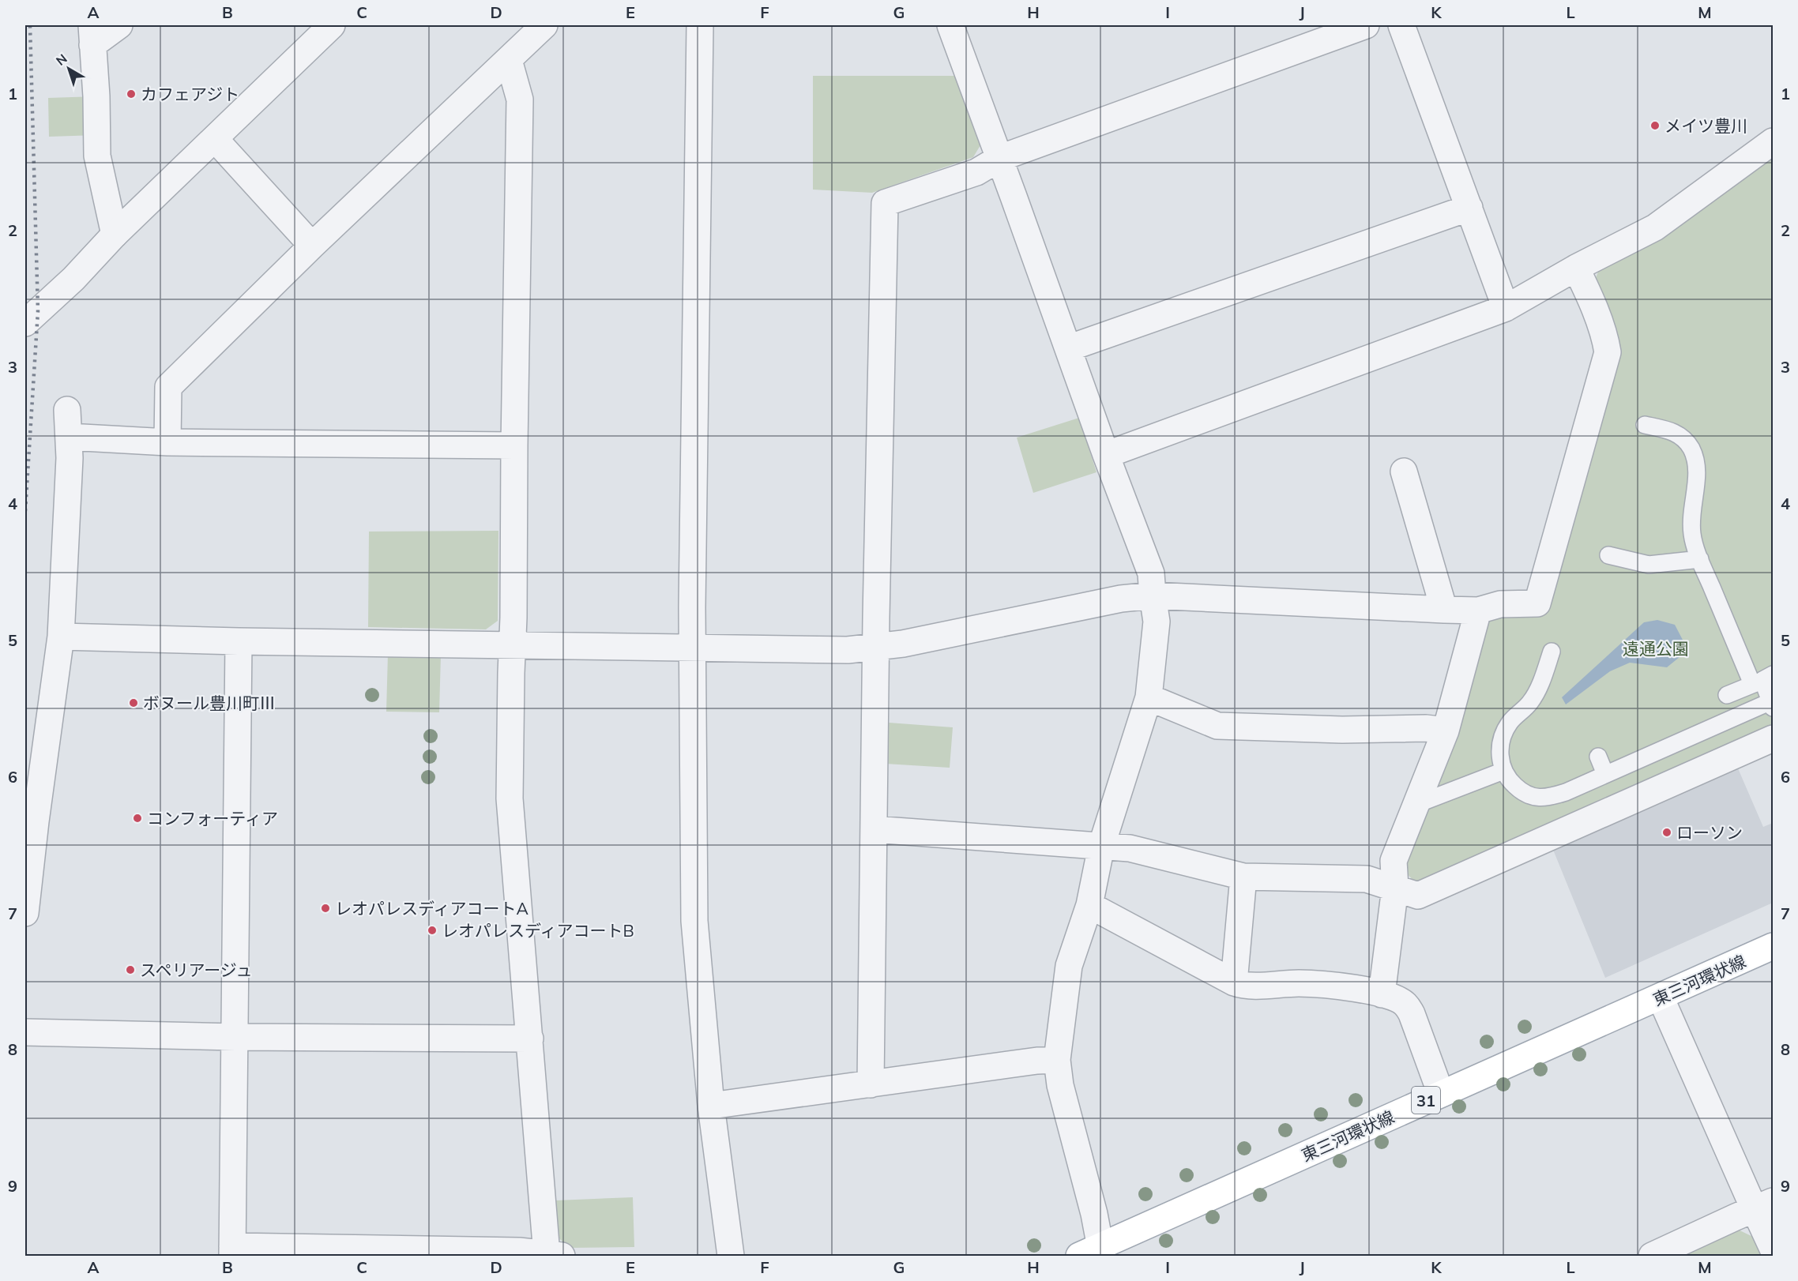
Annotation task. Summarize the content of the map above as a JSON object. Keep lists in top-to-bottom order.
{
  "streets": {
    "main road": ["東三河環状線", "31"]
  },
  "parks": ["遠通公園"],
  "places": [
    "カフェアジト",
    "メイツ豊川",
    "ボヌール豊川町Ⅲ",
    "コンフォーティア",
    "ローソン",
    "レオパレスディアコートA",
    "レオパレスディアコートB",
    "スペリアージュ"
  ],
  "north": "top left",
  "grid": {
    "columns": [
      "A",
      "B",
      "C",
      "D",
      "E",
      "F",
      "G",
      "H",
      "I",
      "J",
      "K",
      "L",
      "M"
    ],
    "rows": [
      "1",
      "2",
      "3",
      "4",
      "5",
      "6",
      "7",
      "8",
      "9"
    ]
  }
}
